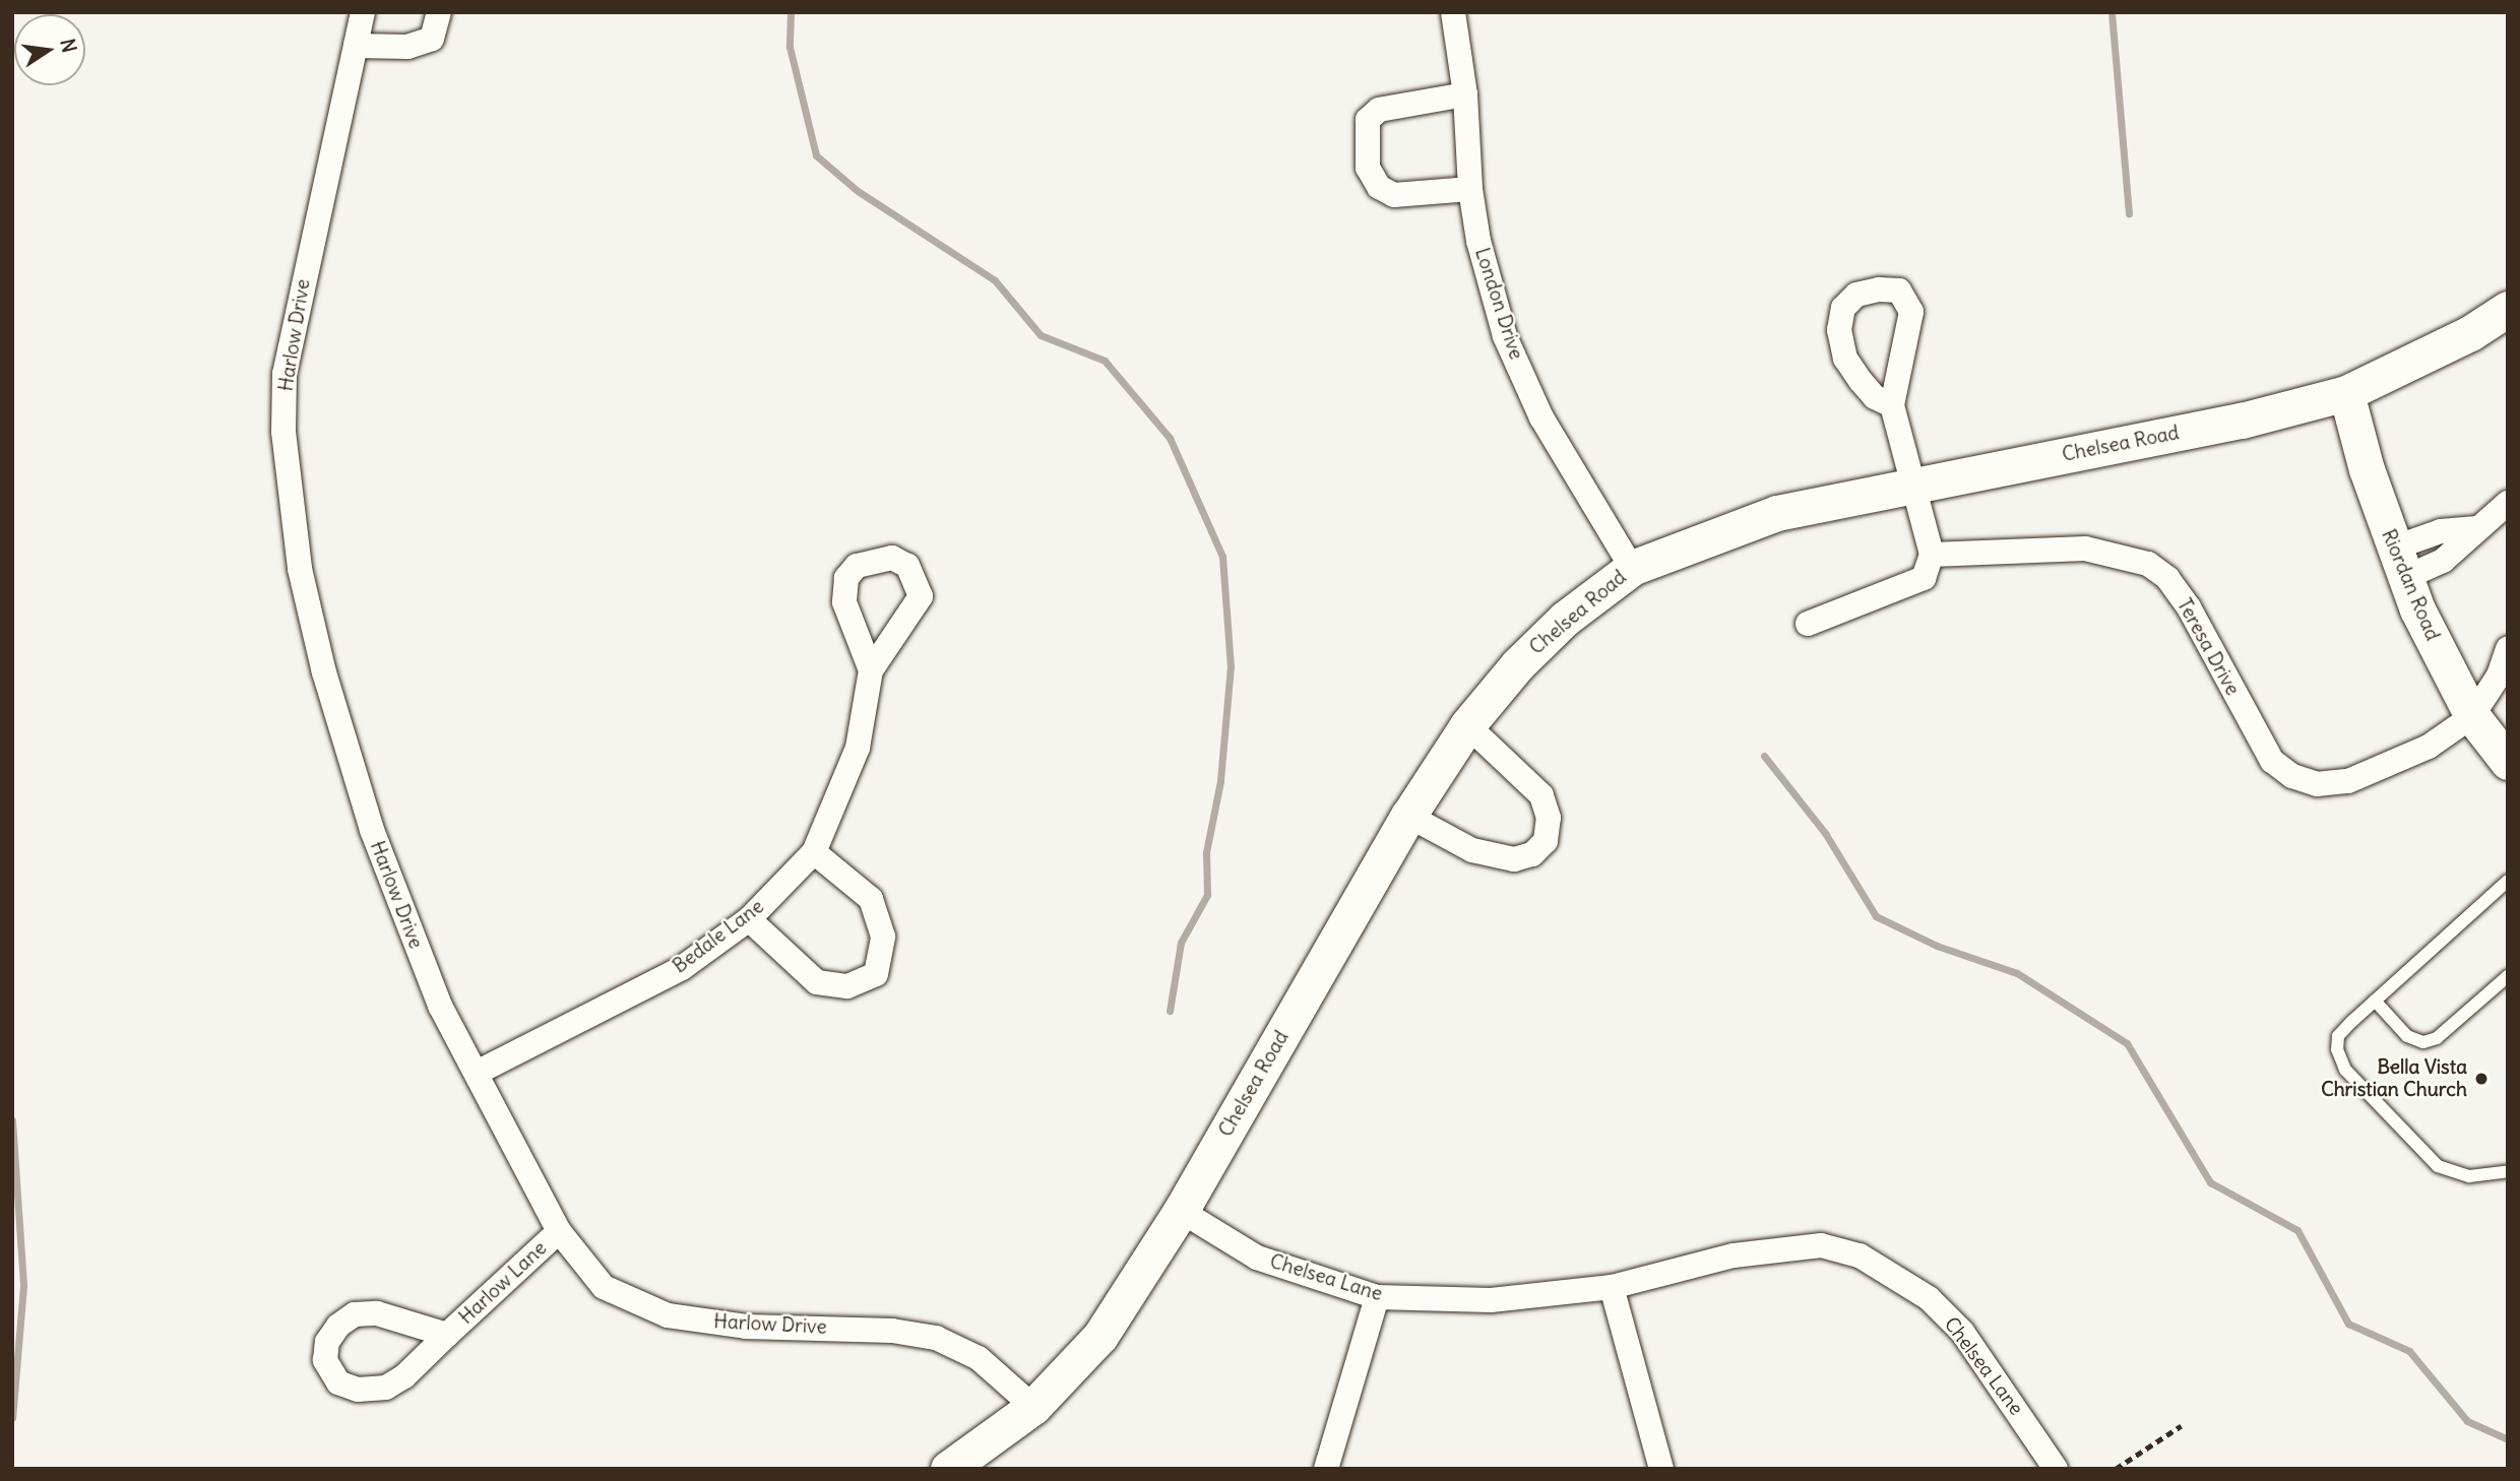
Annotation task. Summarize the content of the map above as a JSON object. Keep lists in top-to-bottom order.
{
  "streets": {
    "street": [
      "London Drive",
      "Harlow Drive",
      "Chelsea Road",
      "Riordan Road",
      "Teresa Drive",
      "Bedale Lane",
      "Chelsea Lane",
      "Harlow Lane"
    ]
  },
  "crossings": [
    ["London Drive", "Chelsea Road"],
    ["Harlow Drive", "Chelsea Road"],
    ["Harlow Drive", "Bedale Lane"],
    ["Harlow Drive", "Harlow Lane"],
    ["Chelsea Road", "Riordan Road"],
    ["Chelsea Road", "Chelsea Lane"],
    ["Riordan Road", "Teresa Drive"]
  ],
  "places": ["Bella Vista Christian Church"],
  "north": "right"
}
